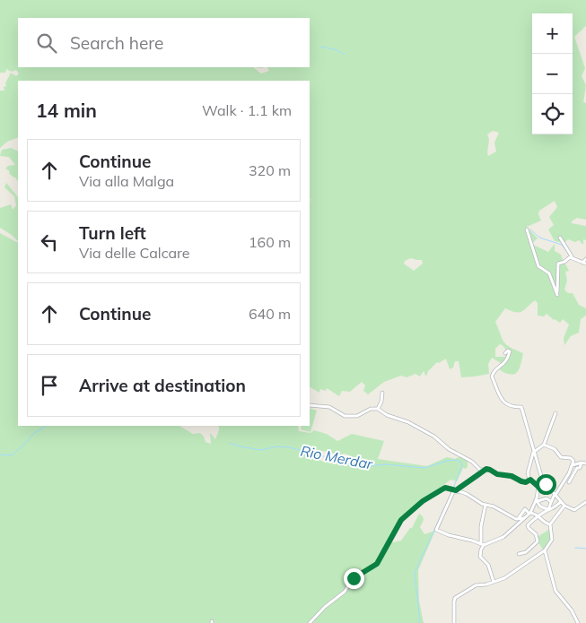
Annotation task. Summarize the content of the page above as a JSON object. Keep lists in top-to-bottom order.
{
  "water": ["Rio Merdar"],
  "page": {
    "map_buttons": ["+", "−"],
    "search": "Search here",
    "heading": ["14 min", "Walk · 1.1 km"],
    "list": [
      ["Continue", "Via alla Malga", "320 m"],
      ["Turn left", "Via delle Calcare", "160 m"],
      ["Continue", "640 m"],
      "Arrive at destination"
    ]
  }
}
